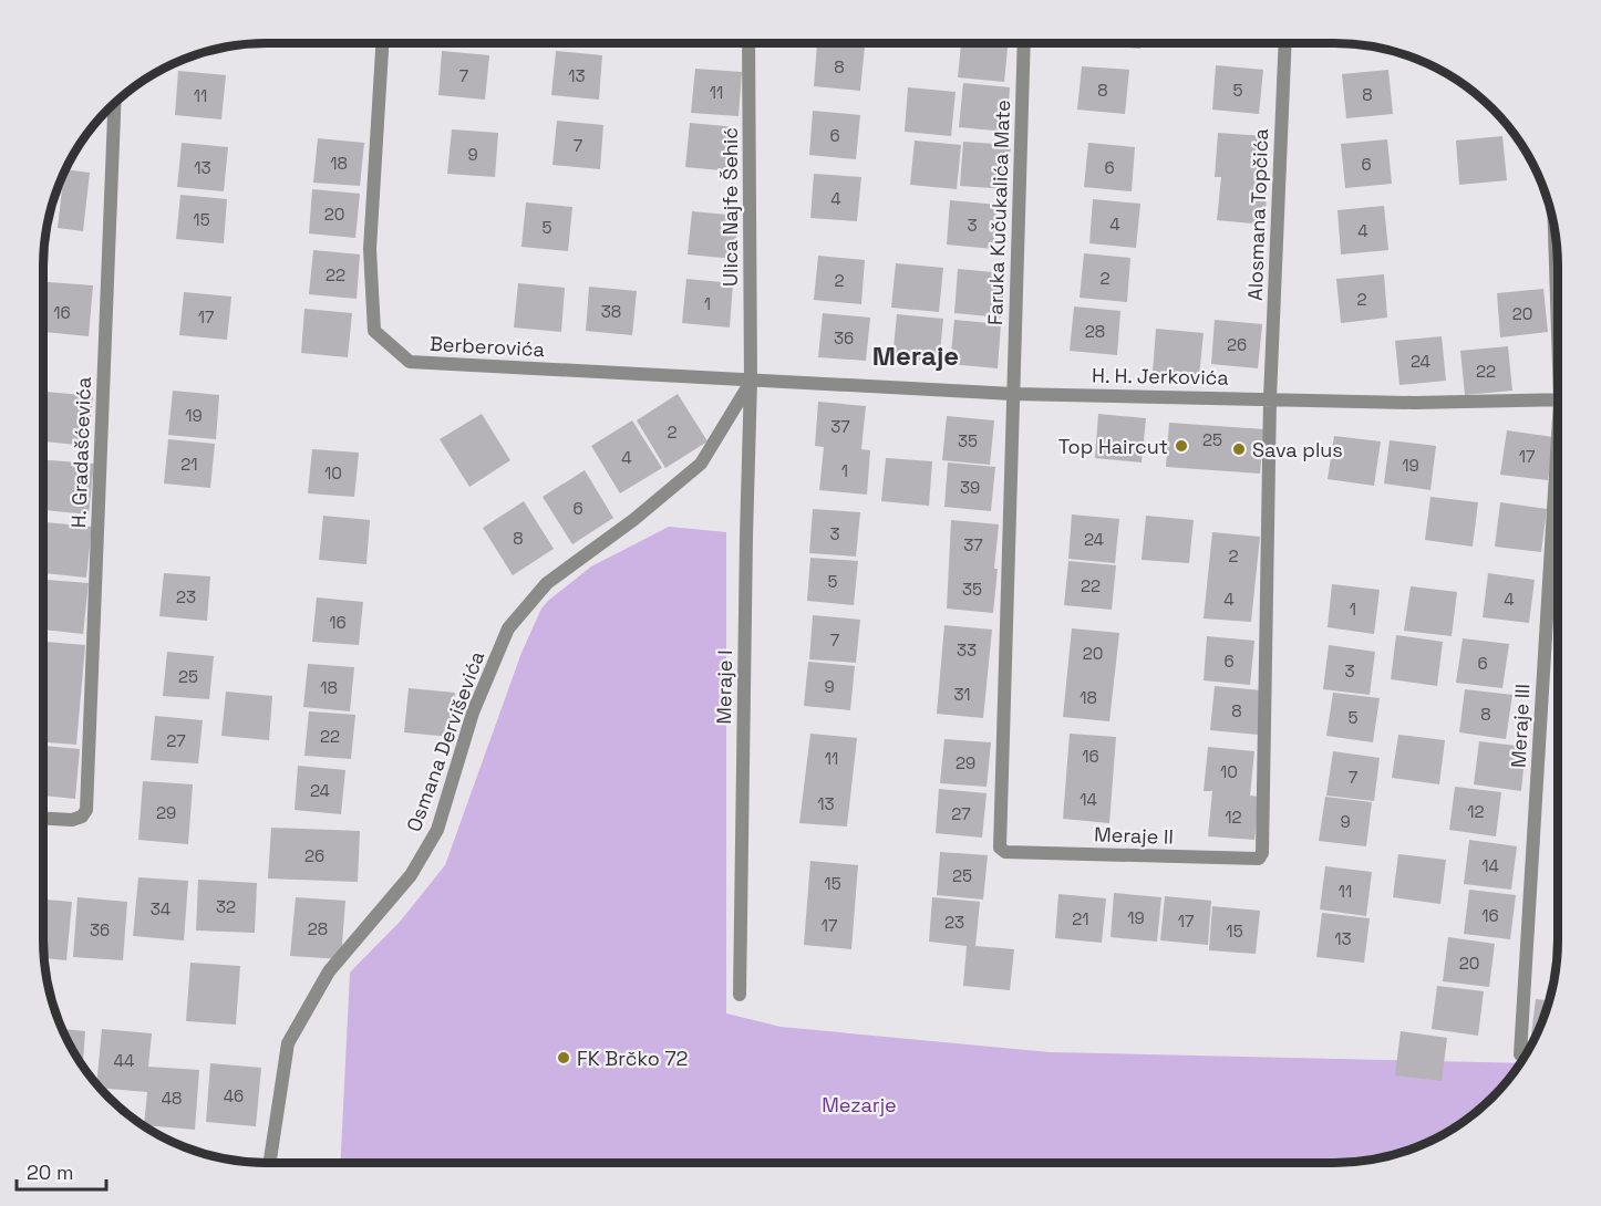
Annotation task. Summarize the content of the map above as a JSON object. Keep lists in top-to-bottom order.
{
  "streets": {
    "street": [
      "Ulica Najfe Šehić",
      "Faruka Kučukalića Mate",
      "Alosmana Topčića",
      "Berberovića",
      "H. H. Jerkovića",
      "H. Gradašćevića",
      "Meraje I",
      "Meraje III",
      "Osmana Derviševića",
      "Meraje II"
    ]
  },
  "crossings": [
    ["Ulica Najfe Šehić", "Berberovića"],
    ["Ulica Najfe Šehić", "H. H. Jerkovića"],
    ["Ulica Najfe Šehić", "Meraje I"],
    ["Ulica Najfe Šehić", "Osmana Derviševića"],
    ["Faruka Kučukalića Mate", "H. H. Jerkovića"],
    ["Faruka Kučukalića Mate", "Meraje II"],
    ["Alosmana Topčića", "H. H. Jerkovića"],
    ["Alosmana Topčića", "Meraje II"],
    ["Berberovića", "H. H. Jerkovića"],
    ["Berberovića", "Meraje I"],
    ["Berberovića", "Osmana Derviševića"],
    ["H. H. Jerkovića", "Meraje I"],
    ["H. H. Jerkovića", "Osmana Derviševića"],
    ["H. H. Jerkovića", "Meraje II"],
    ["Meraje I", "Osmana Derviševića"]
  ],
  "districts": ["Meraje"],
  "parks": ["Mezarje"],
  "places": ["Top Haircut", "Sava plus", "FK Brčko 72"],
  "house_numbers": [
    "8",
    "7",
    "13",
    "8",
    "5",
    "11",
    "8",
    "11",
    "6",
    "7",
    "9",
    "18",
    "6",
    "13",
    "6",
    "4",
    "20",
    "15",
    "4",
    "3",
    "5",
    "4",
    "22",
    "2",
    "2",
    "2",
    "1",
    "38",
    "16",
    "20",
    "17",
    "28",
    "36",
    "26",
    "24",
    "22",
    "19",
    "37",
    "2",
    "25",
    "35",
    "17",
    "4",
    "21",
    "19",
    "1",
    "10",
    "39",
    "6",
    "3",
    "8",
    "24",
    "37",
    "2",
    "5",
    "22",
    "35",
    "23",
    "4",
    "4",
    "1",
    "16",
    "7",
    "33",
    "20",
    "6",
    "6",
    "3",
    "25",
    "9",
    "18",
    "31",
    "18",
    "8",
    "8",
    "5",
    "22",
    "27",
    "16",
    "11",
    "29",
    "10",
    "7",
    "24",
    "14",
    "13",
    "12",
    "29",
    "27",
    "12",
    "9",
    "26",
    "14",
    "25",
    "15",
    "11",
    "32",
    "34",
    "16",
    "19",
    "21",
    "17",
    "23",
    "17",
    "28",
    "36",
    "15",
    "13",
    "20",
    "44",
    "46",
    "48"
  ],
  "scale_bar": "20 m"
}
